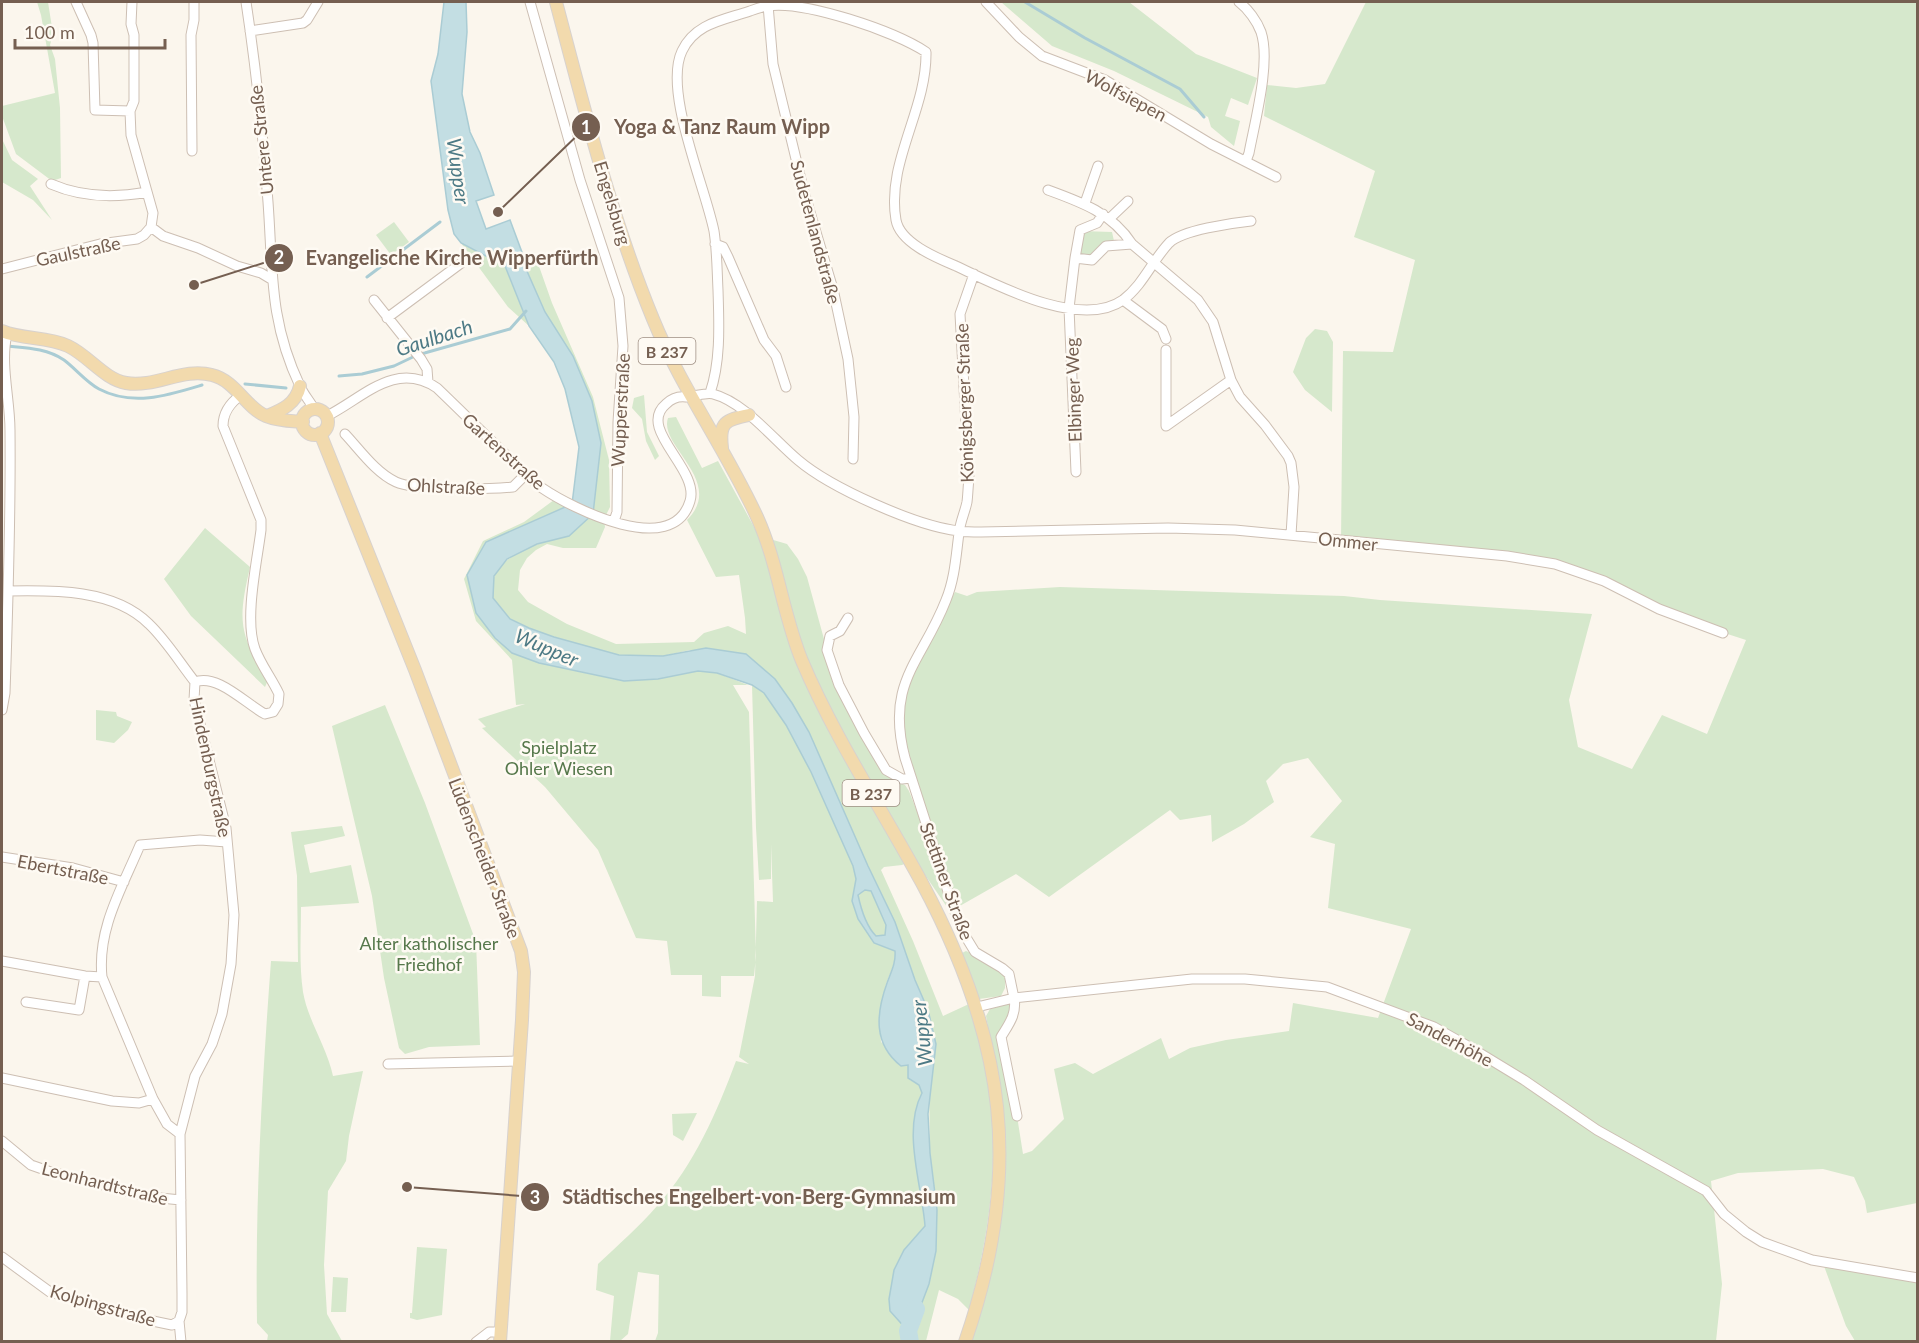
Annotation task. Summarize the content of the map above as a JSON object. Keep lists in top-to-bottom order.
{
  "streets": {
    "main road": ["Engelsburg", "B 237", "Lüdenscheider Straße"],
    "street": [
      "Wolfsiepen",
      "Untere Straße",
      "Sudetenlandstraße",
      "Gaulstraße",
      "Elbinger Weg",
      "Königsberger Straße",
      "Wupperstraße",
      "Gartenstraße",
      "Ohlstraße",
      "Ommer",
      "Hindenburgstraße",
      "Ebertstraße",
      "Stettiner Straße",
      "Sanderhöhe",
      "Leonhardtstraße",
      "Kolpingstraße"
    ]
  },
  "crossings": [
    ["Engelsburg", "B 237"],
    ["Engelsburg", "Gartenstraße"],
    ["B 237", "Gartenstraße"],
    ["Königsberger Straße", "Ommer"],
    ["Königsberger Straße", "Stettiner Straße"],
    ["Wupperstraße", "Gartenstraße"],
    ["Gartenstraße", "Ohlstraße"],
    ["Ommer", "Stettiner Straße"],
    ["Hindenburgstraße", "Leonhardtstraße"],
    ["Hindenburgstraße", "Kolpingstraße"],
    ["Stettiner Straße", "Sanderhöhe"]
  ],
  "water": ["Wupper", "Gaulbach"],
  "parks": ["Spielplatz Ohler Wiesen", "Alter katholischer Friedhof"],
  "places": ["Yoga & Tanz Raum Wipp", "Evangelische Kirche Wipperfürth", "Städtisches Engelbert-von-Berg-Gymnasium"],
  "scale_bar": "100 m"
}
